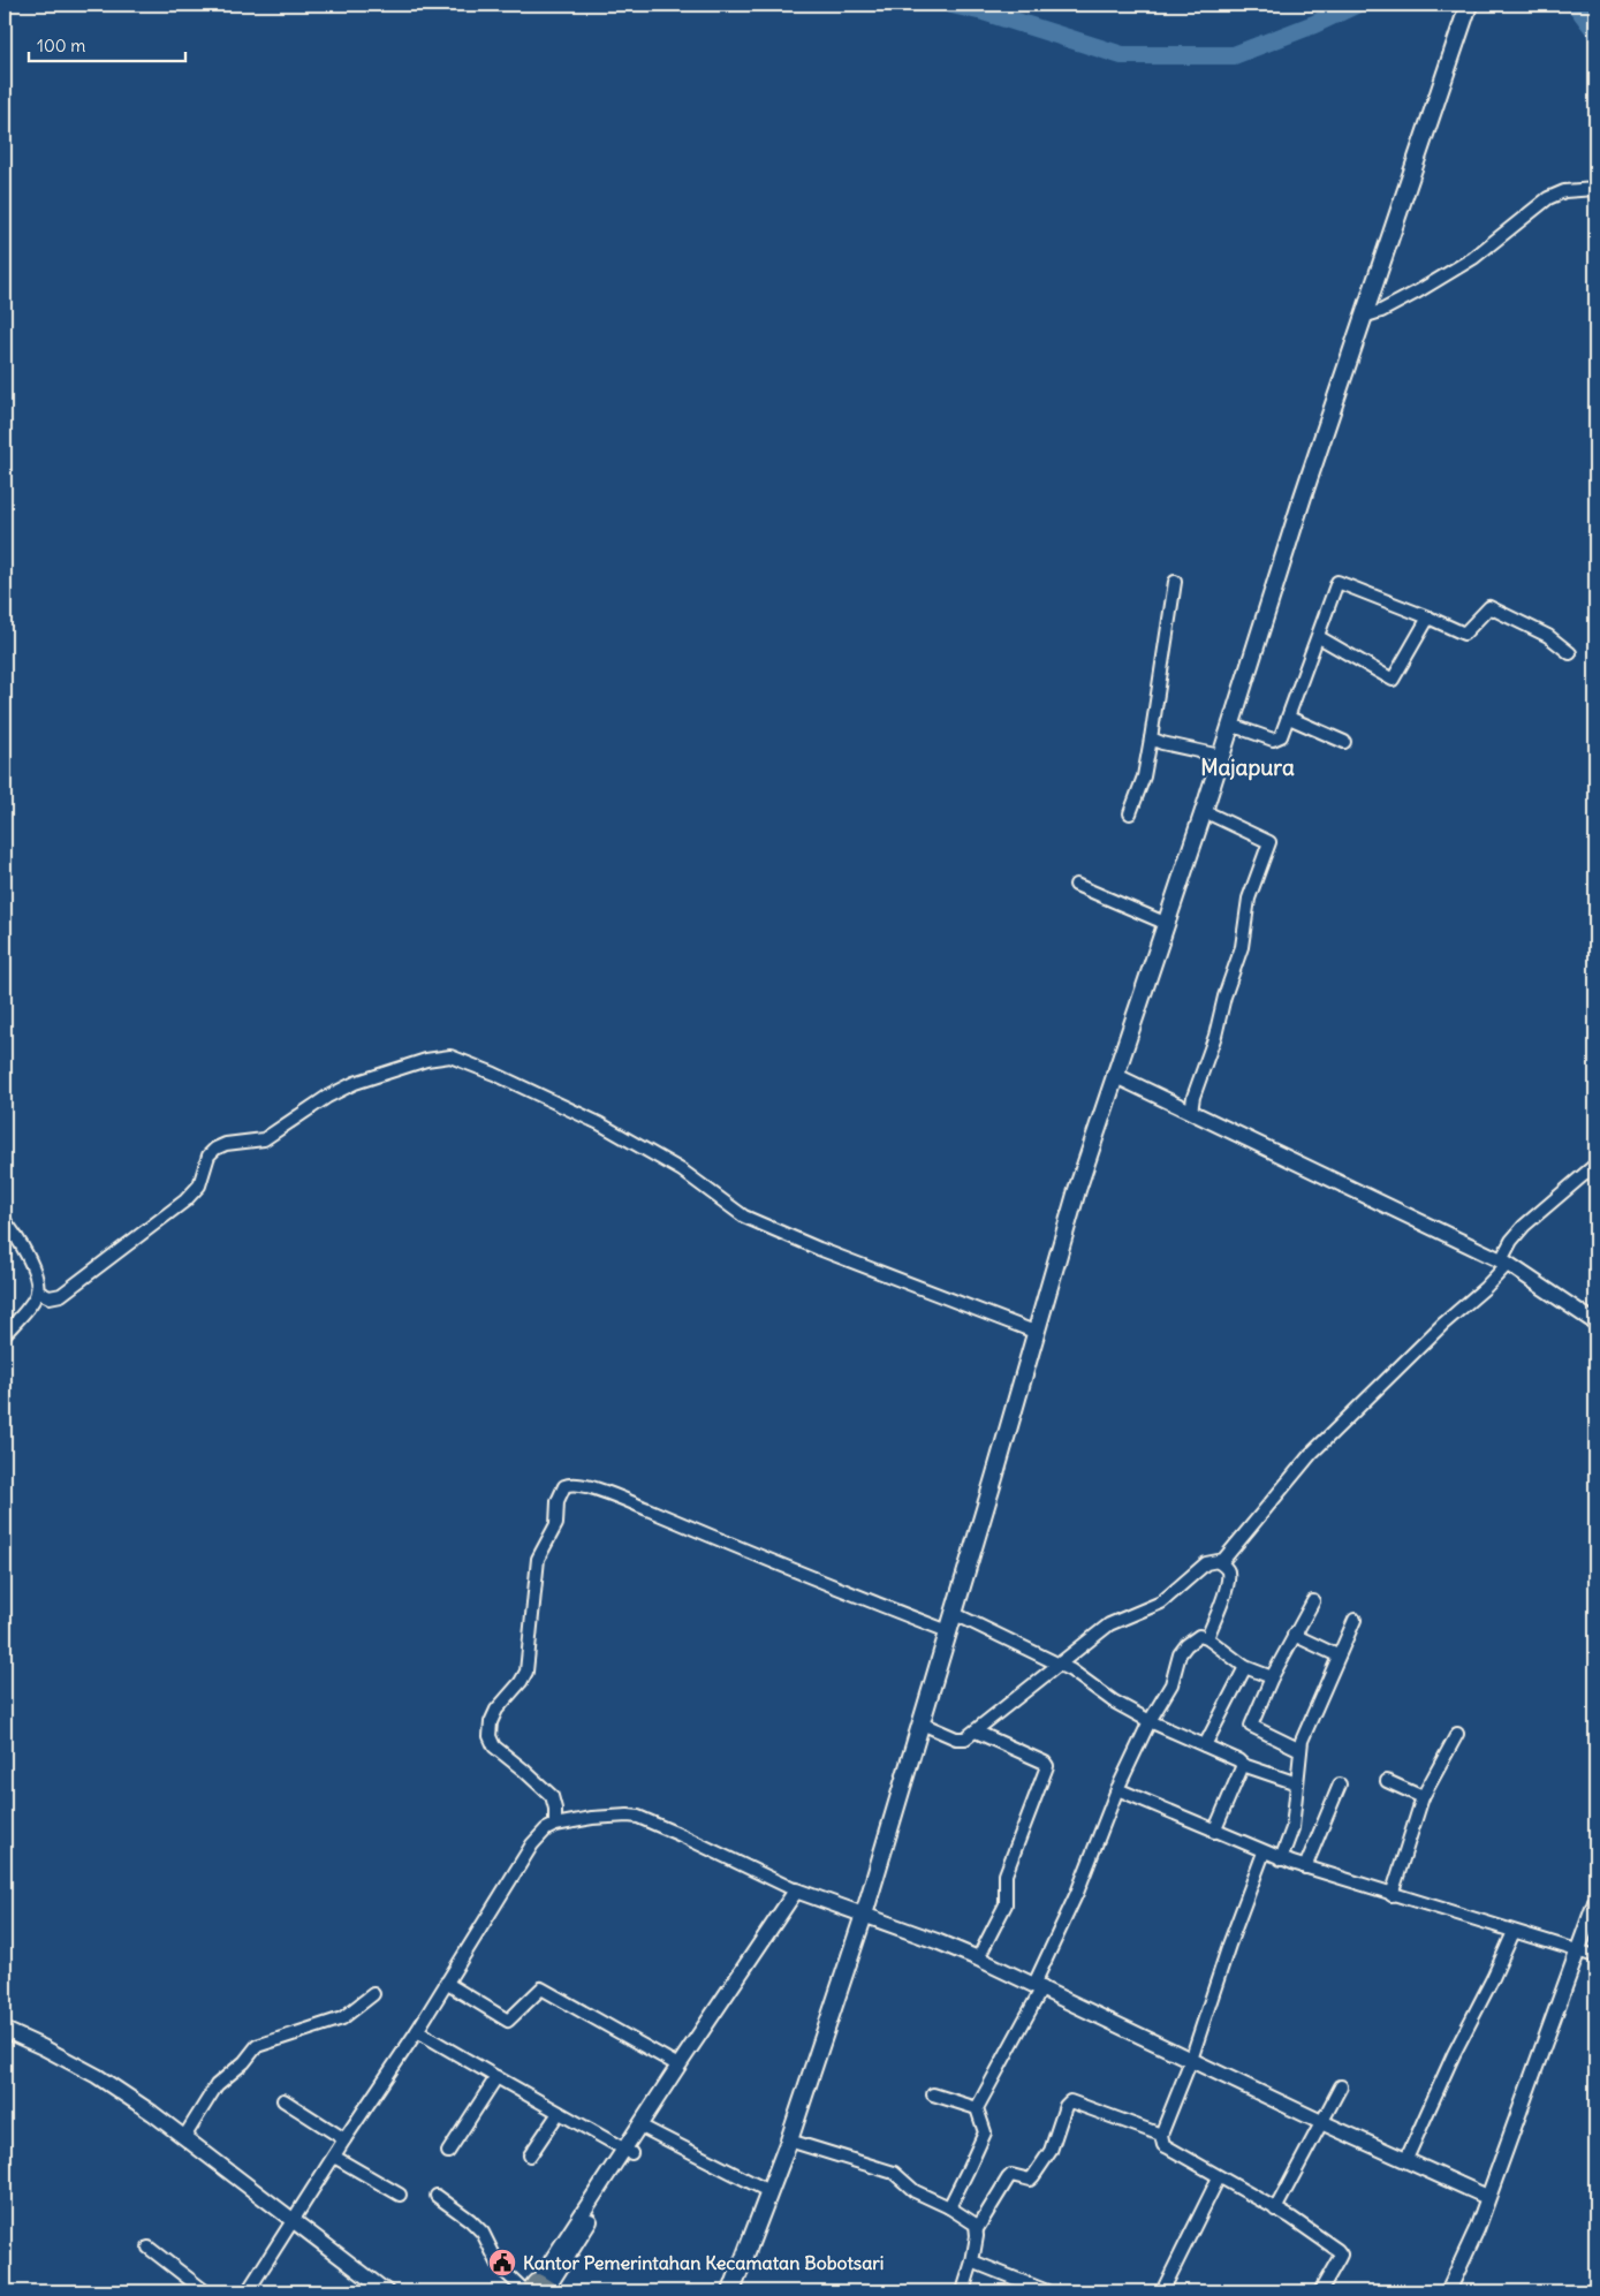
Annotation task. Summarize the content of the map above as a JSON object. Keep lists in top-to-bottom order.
{
  "districts": ["Majapura"],
  "places": {
    "public building": ["Kantor Pemerintahan Kecamatan Bobotsari"]
  },
  "scale_bar": "100 m"
}
